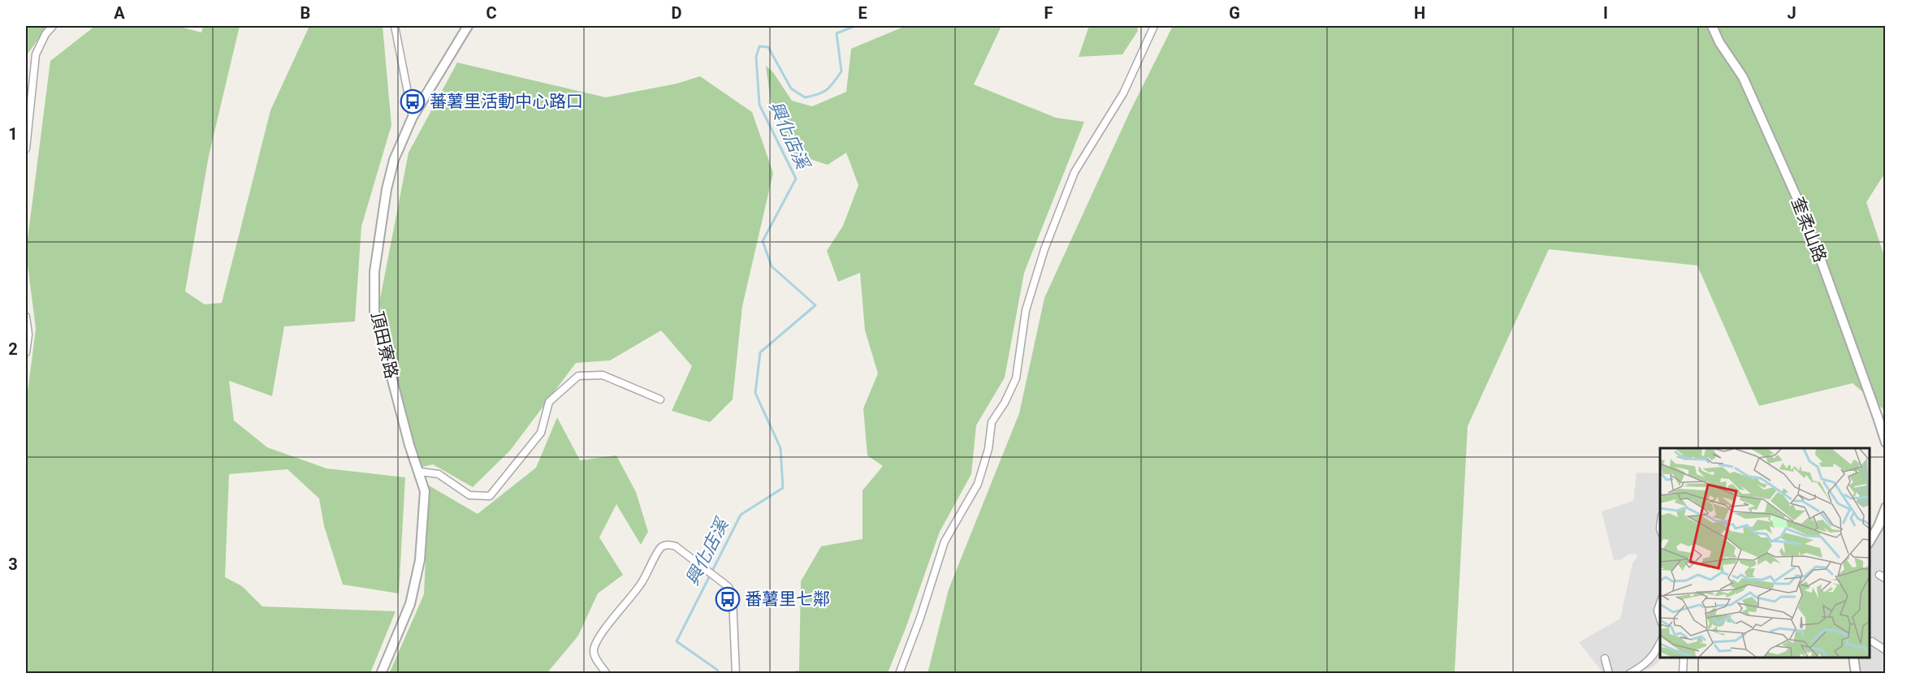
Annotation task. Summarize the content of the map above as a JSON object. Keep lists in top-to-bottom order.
{
  "streets": {
    "street": ["奎柔山路", "頂田寮路"]
  },
  "water": ["興化店溪"],
  "places": {
    "bus stop": ["蕃薯里活動中心路口", "番薯里七鄰"]
  },
  "grid": {
    "columns": [
      "A",
      "B",
      "C",
      "D",
      "E",
      "F",
      "G",
      "H",
      "I",
      "J"
    ],
    "rows": ["1", "2", "3"]
  }
}
